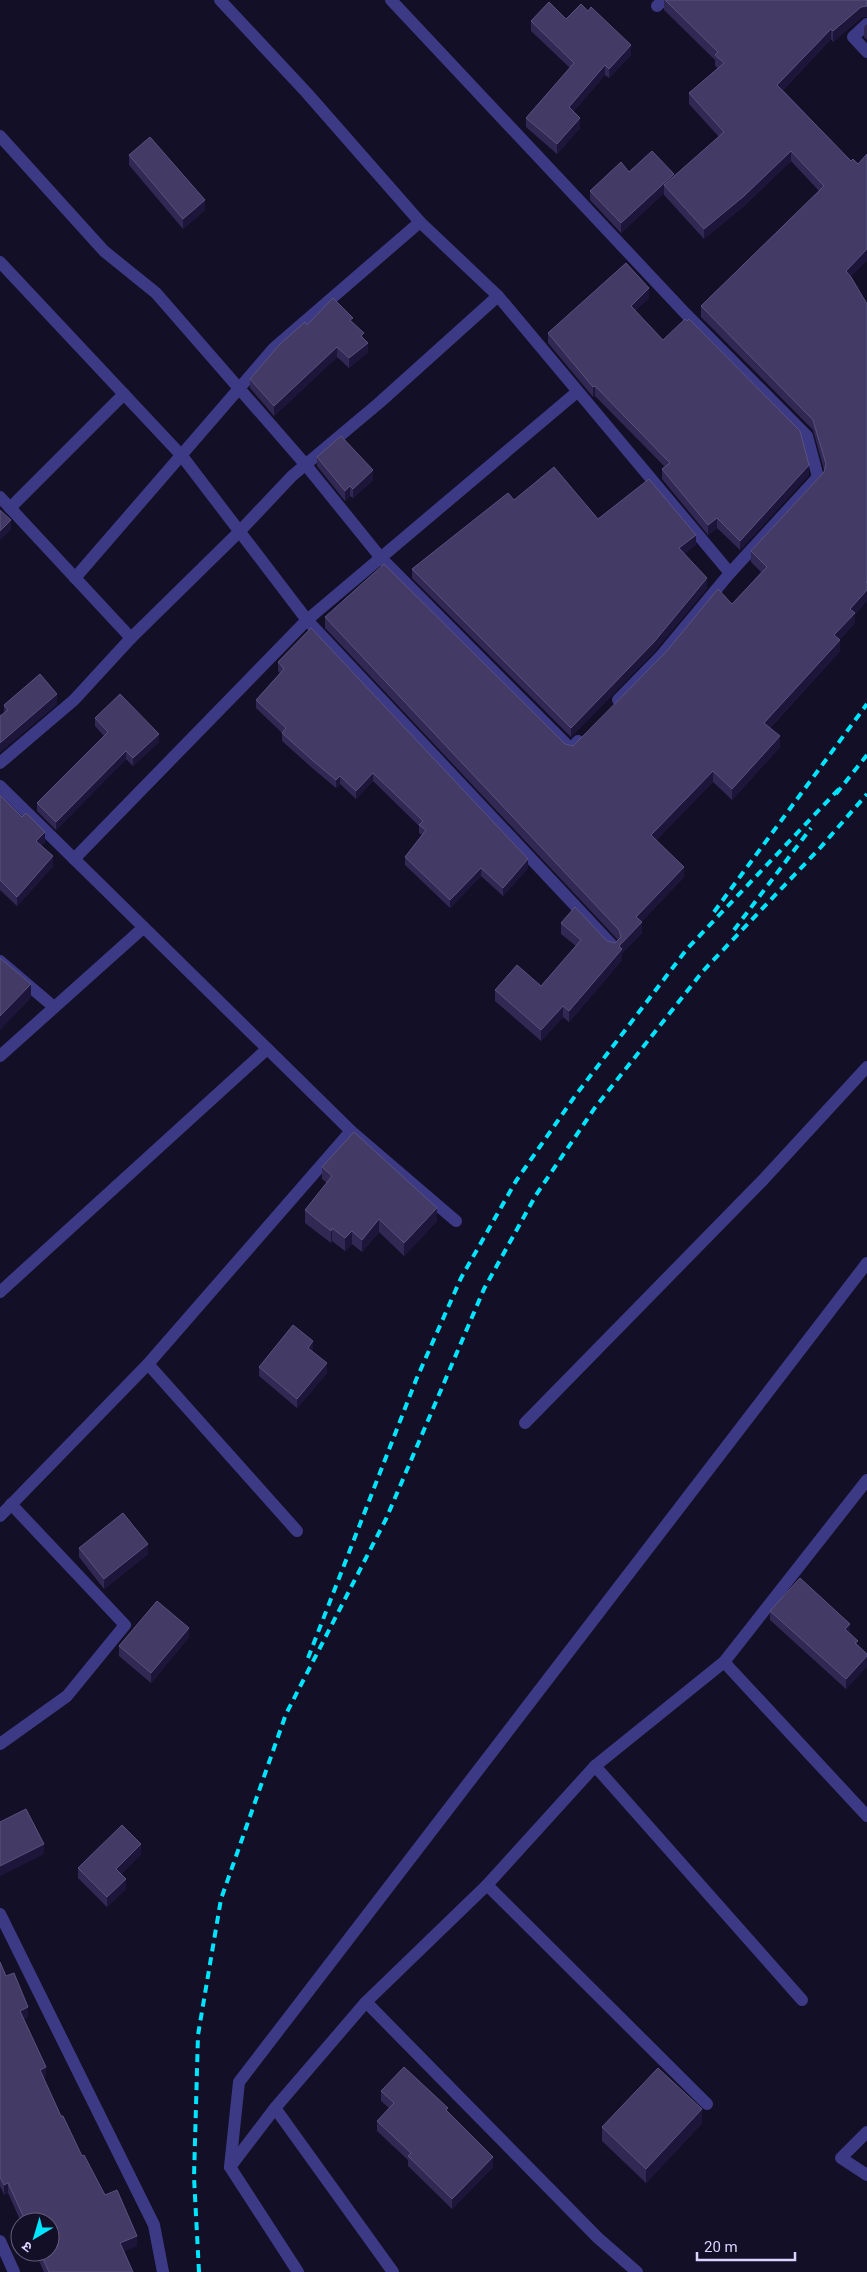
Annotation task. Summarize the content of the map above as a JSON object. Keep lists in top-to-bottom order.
{
  "scale_bar": "20 m",
  "north": "bottom left"
}
